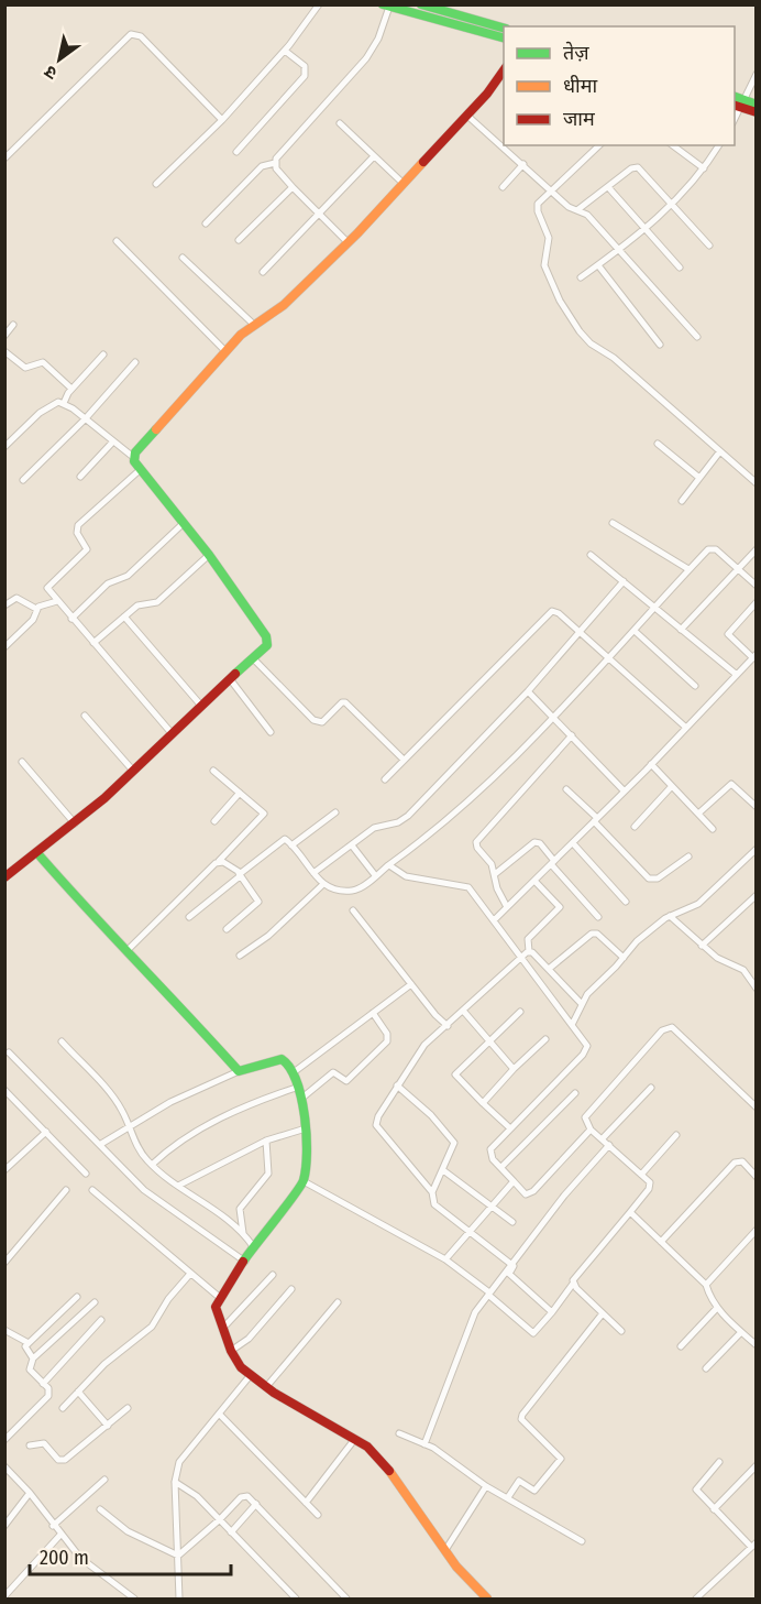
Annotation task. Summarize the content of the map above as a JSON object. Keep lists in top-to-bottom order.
{
  "legend": ["तेज़", "धीमा", "जाम"],
  "scale_bar": "200 m",
  "north": "bottom left"
}
